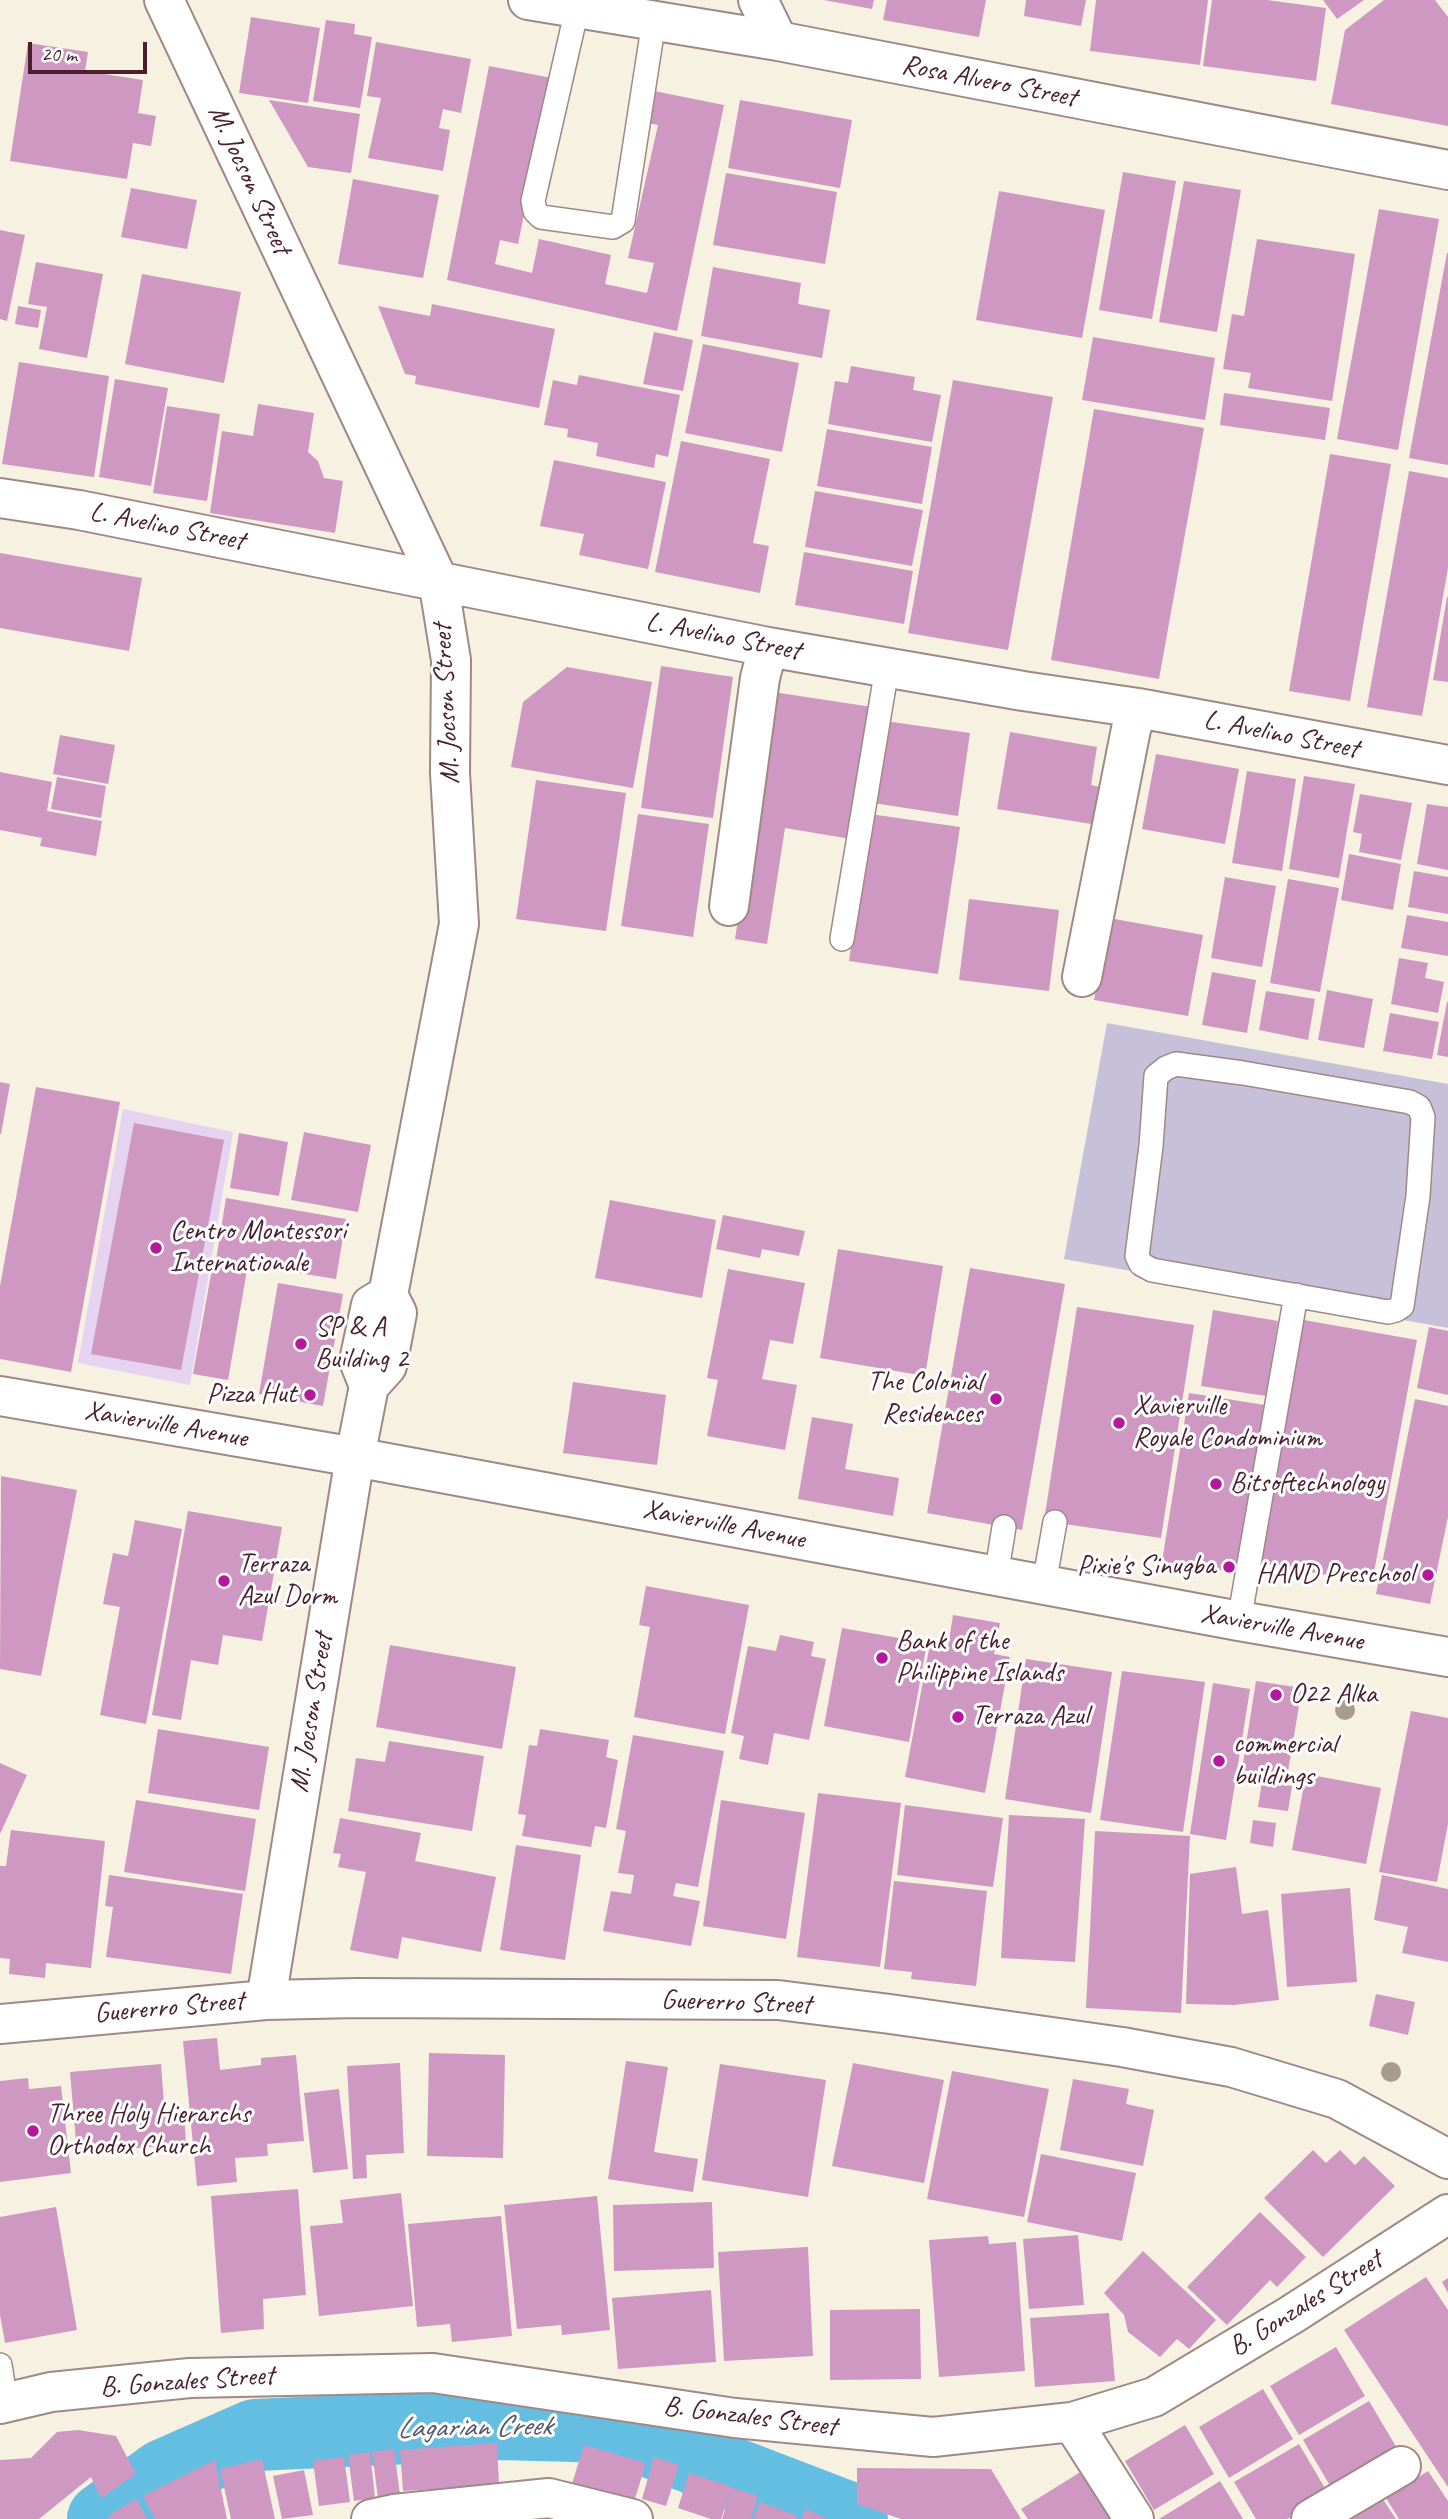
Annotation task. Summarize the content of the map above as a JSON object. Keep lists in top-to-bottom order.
{
  "streets": {
    "street": [
      "Rosa Alvero Street",
      "M. Jocson Street",
      "L. Avelino Street",
      "Xavierville Avenue",
      "Guererro Street",
      "B. Gonzales Street"
    ]
  },
  "crossings": [
    ["M. Jocson Street", "L. Avelino Street"],
    ["M. Jocson Street", "Xavierville Avenue"],
    ["M. Jocson Street", "Guererro Street"]
  ],
  "water": ["Lagarian Creek"],
  "places": [
    "Centro Montessori Internationale",
    "SP & A Building 2",
    "Pizza Hut",
    "The Colonial Residences",
    "Xavierville Royale Condominium",
    "Bitsoftechnology",
    "Pixie's Sinugba",
    "HAND Preschool",
    "Terraza Azul Dorm",
    "Bank of the Philippine Islands",
    "O22 Alka",
    "Terraza Azul",
    "commercial buildings",
    "Three Holy Hierarchs Orthodox Church"
  ],
  "scale_bar": "20 m"
}
